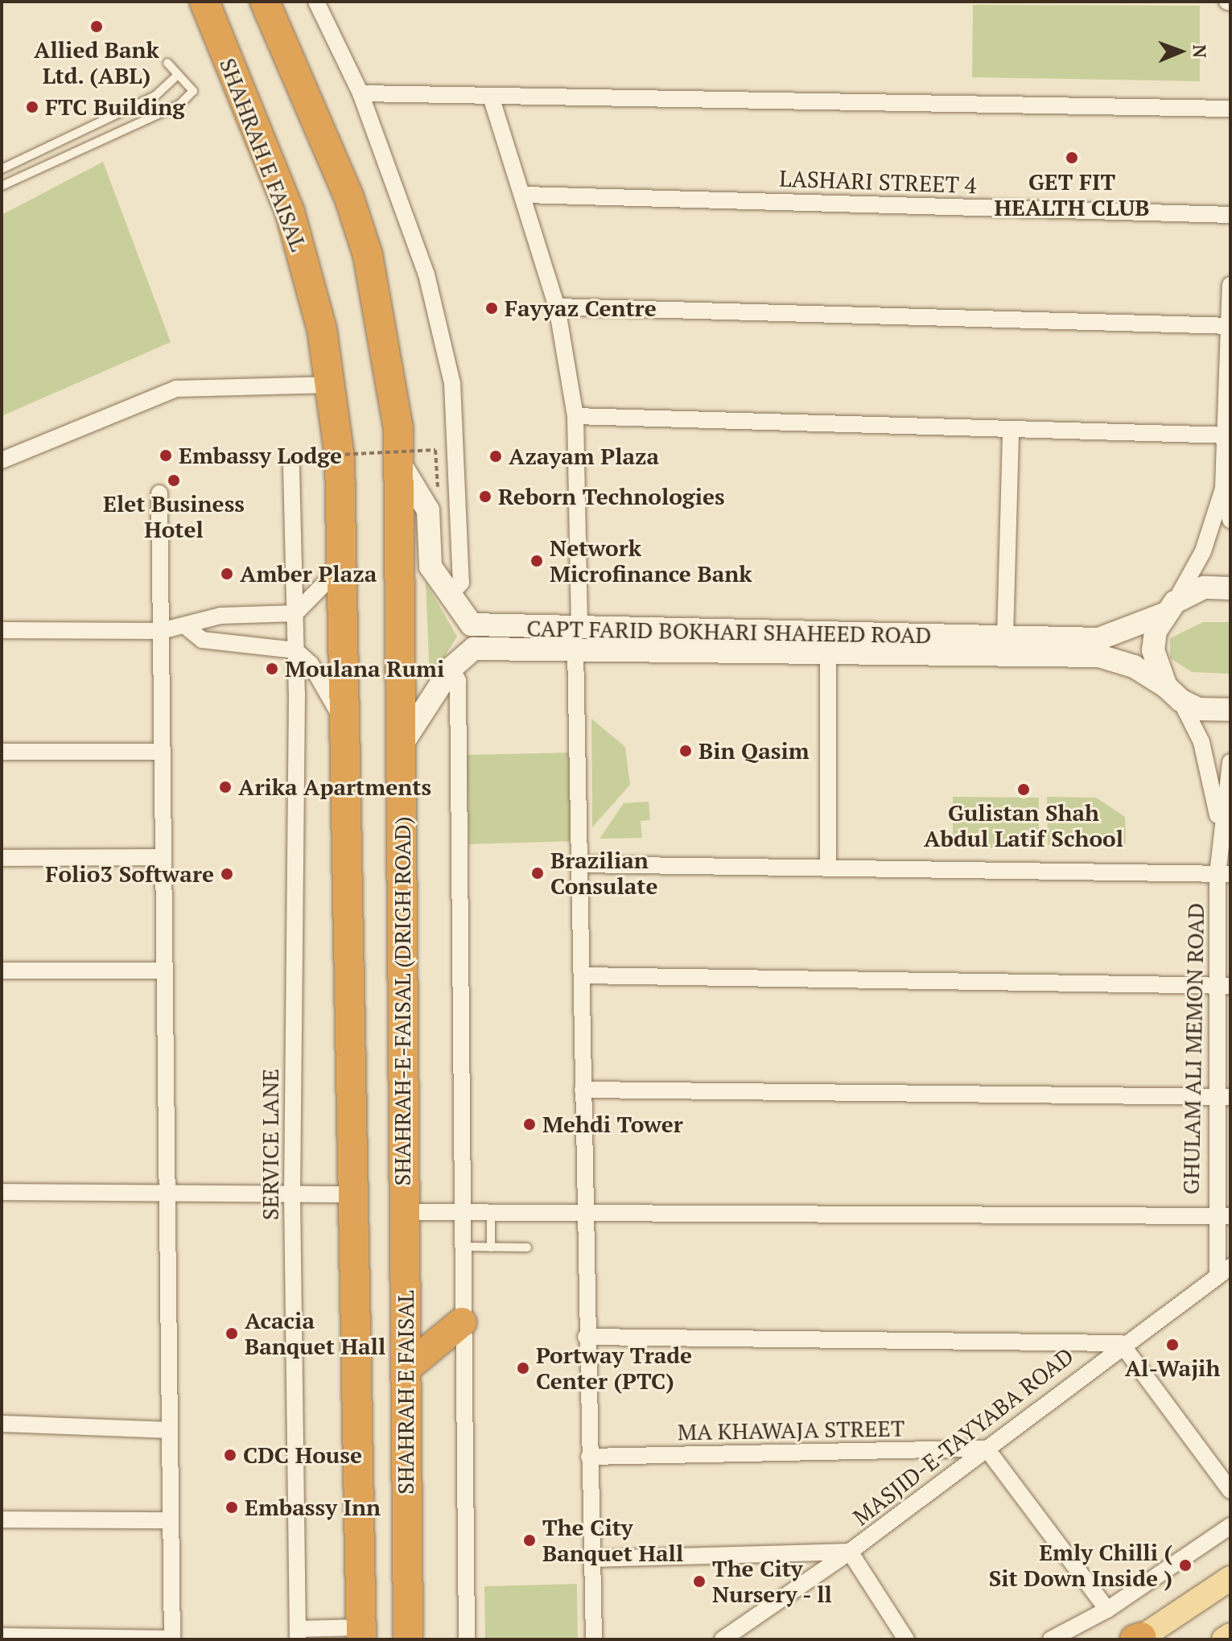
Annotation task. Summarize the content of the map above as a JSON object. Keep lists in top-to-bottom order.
{
  "streets": {
    "highway": ["SHAHRAH E FAISAL", "SHAHRAH-E-FAISAL (DRIGH ROAD)"],
    "street": [
      "LASHARI STREET 4",
      "CAPT FARID BOKHARI SHAHEED ROAD",
      "GHULAM ALI MEMON ROAD",
      "SERVICE LANE",
      "MA KHAWAJA STREET",
      "MASJID-E-TAYYABA ROAD"
    ]
  },
  "crossings": [
    ["SHAHRAH E FAISAL", "SHAHRAH-E-FAISAL (DRIGH ROAD)"],
    ["CAPT FARID BOKHARI SHAHEED ROAD", "SHAHRAH-E-FAISAL (DRIGH ROAD)"],
    ["GHULAM ALI MEMON ROAD", "MASJID-E-TAYYABA ROAD"],
    ["MA KHAWAJA STREET", "MASJID-E-TAYYABA ROAD"]
  ],
  "places": [
    "Allied Bank Ltd. (ABL)",
    "FTC Building",
    "GET FIT HEALTH CLUB",
    "Fayyaz Centre",
    "Embassy Lodge",
    "Azayam Plaza",
    "Elet Business Hotel",
    "Reborn Technologies",
    "Network Microfinance Bank",
    "Amber Plaza",
    "Moulana Rumi",
    "Bin Qasim",
    "Arika Apartments",
    "Gulistan Shah Abdul Latif School",
    "Brazilian Consulate",
    "Folio3 Software",
    "Mehdi Tower",
    "Acacia Banquet Hall",
    "Al-Wajih",
    "Portway Trade Center (PTC)",
    "CDC House",
    "Embassy Inn",
    "The City Banquet Hall",
    "Emly Chilli ( Sit Down Inside )",
    "The City Nursery - ll"
  ],
  "north": "right"
}
